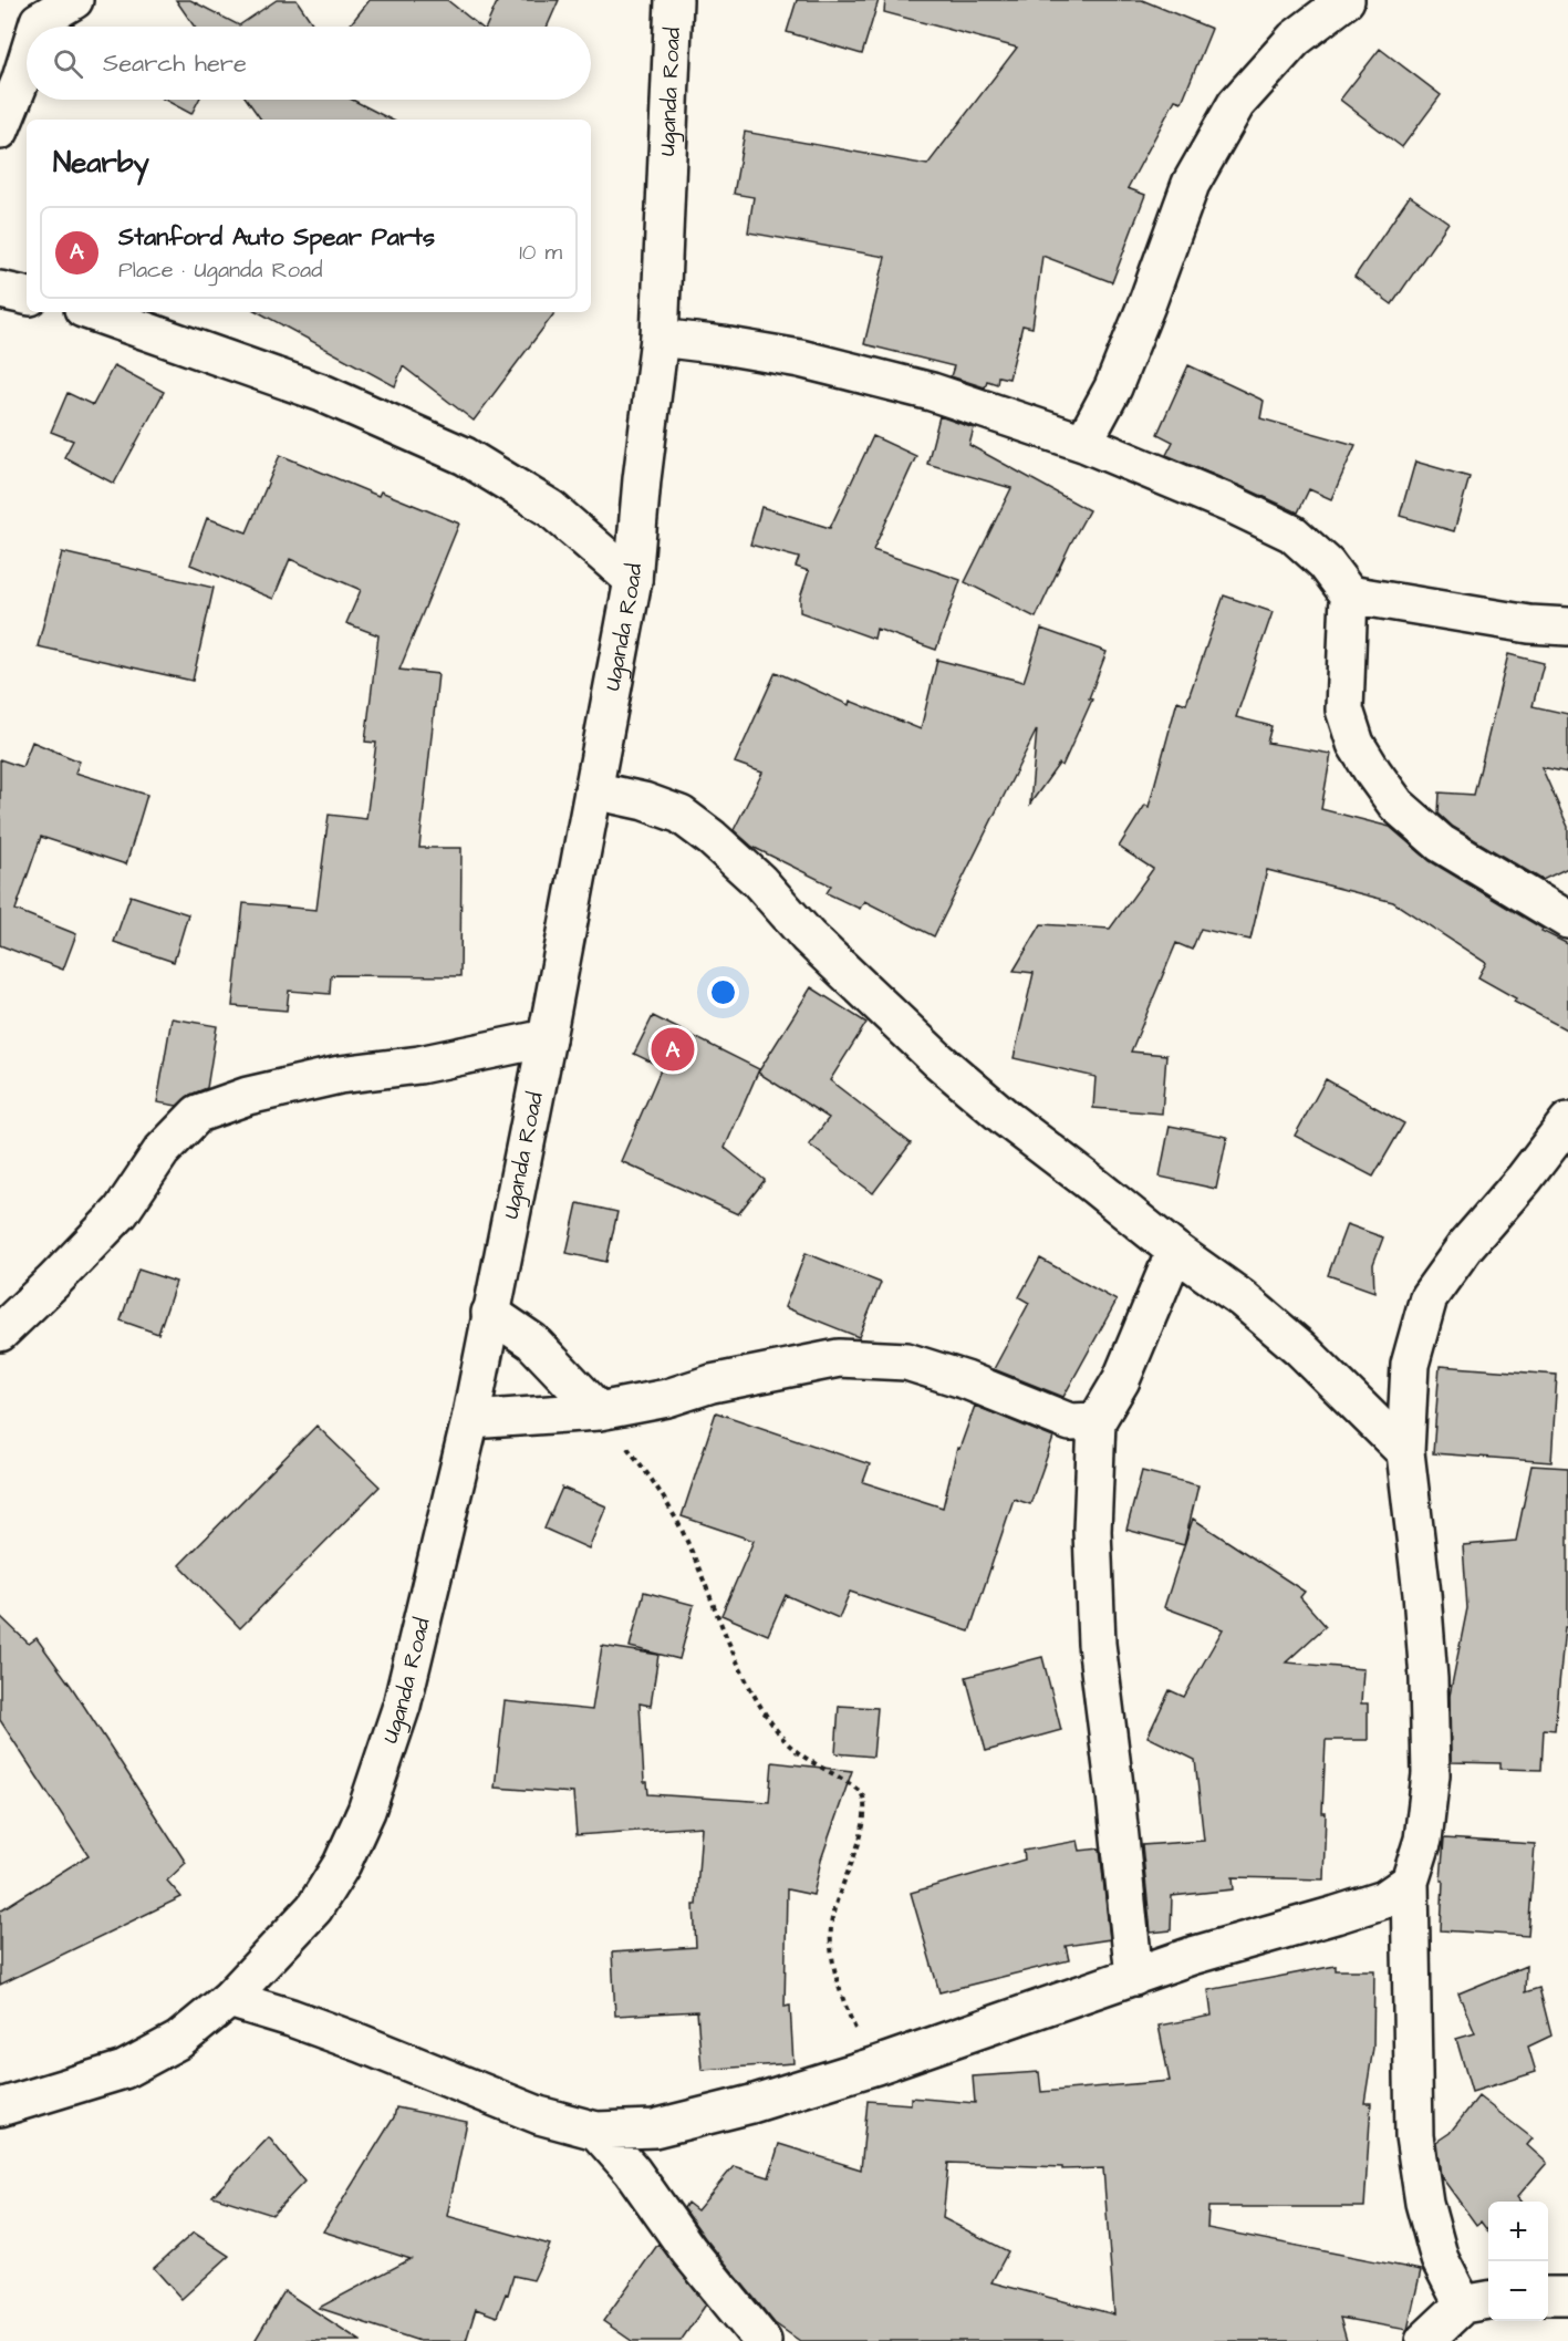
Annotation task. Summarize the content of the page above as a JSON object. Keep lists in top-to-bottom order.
{
  "streets": {
    "street": ["Uganda Road"]
  },
  "page": {
    "search": "Search here",
    "heading": "Nearby",
    "list": [
      {
        "mark": "A",
        "name": "Stanford Auto Spear Parts",
        "note": "Place · Uganda Road",
        "value": "10 m"
      }
    ],
    "pins": "A",
    "map_buttons": ["+", "−"]
  }
}
